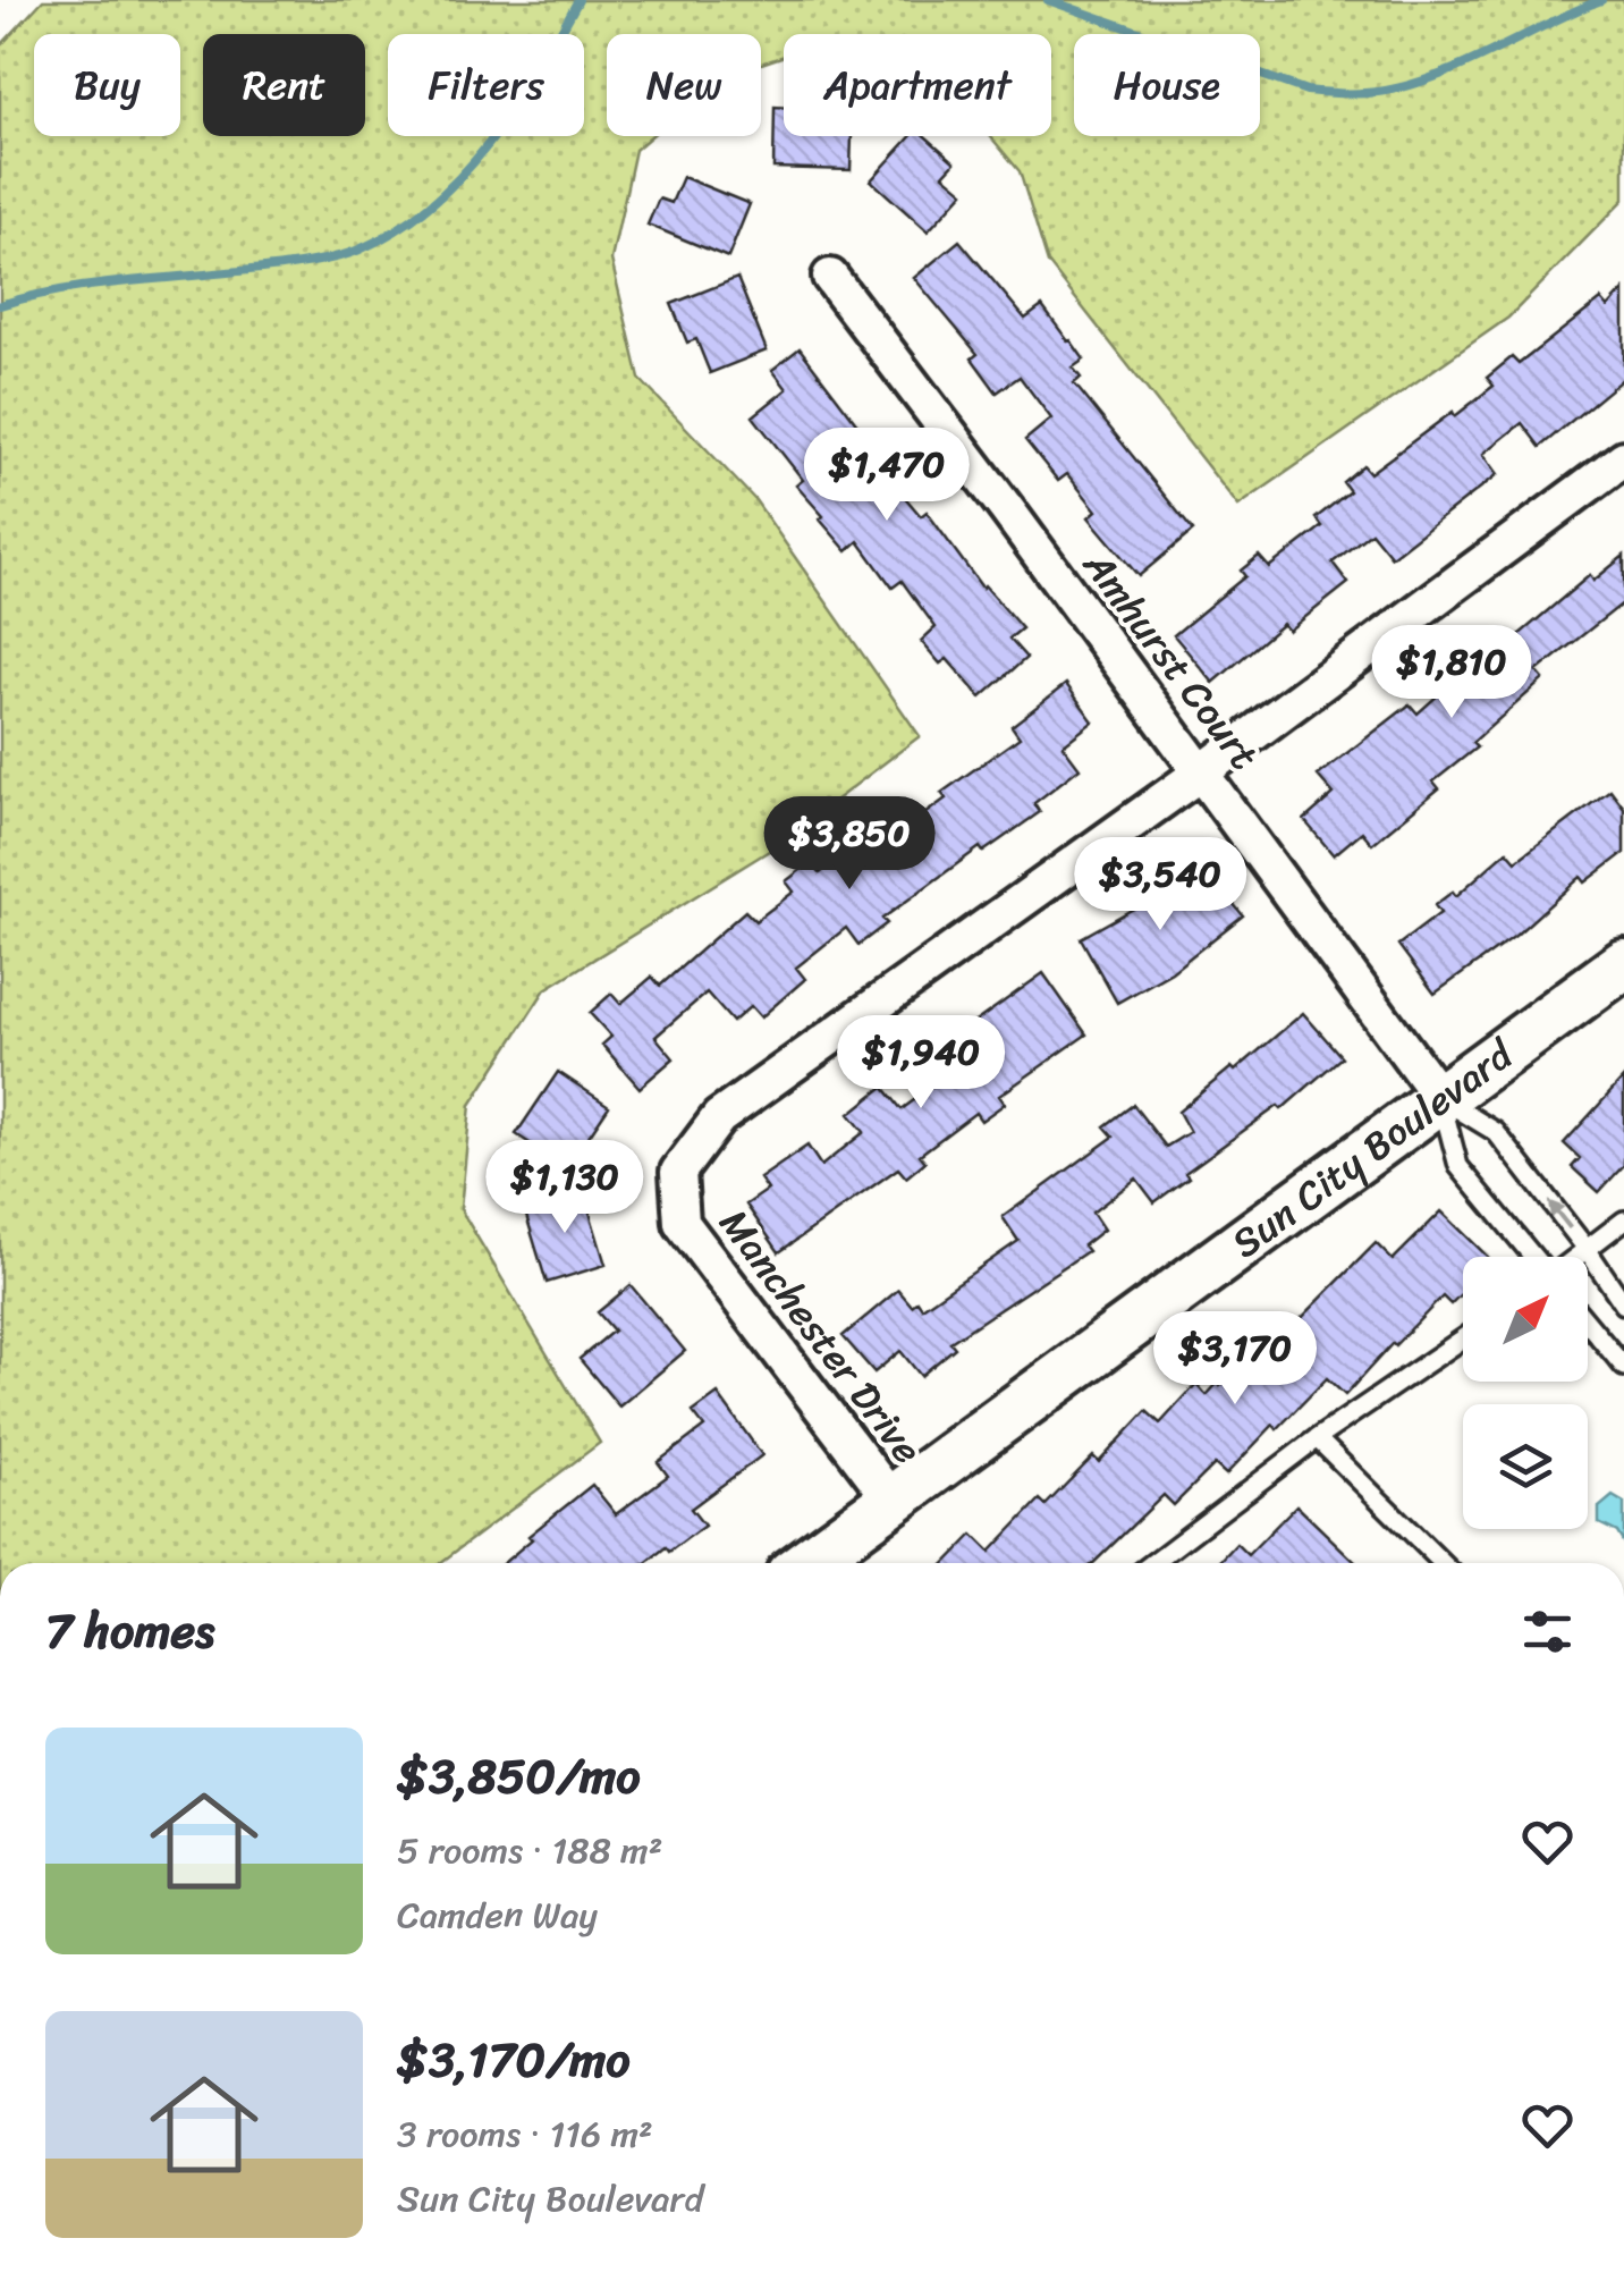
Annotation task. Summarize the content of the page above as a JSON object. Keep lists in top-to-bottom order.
{
  "streets": {
    "street": ["Amhurst Court", "Sun City Boulevard", "Manchester Drive"]
  },
  "crossings": [
    ["Amhurst Court", "Sun City Boulevard"],
    ["Amhurst Court", "Manchester Drive"],
    ["Sun City Boulevard", "Manchester Drive"]
  ],
  "north": "top right",
  "page": {
    "chip": [
      "Buy",
      "Rent",
      "Filters",
      "New",
      "Apartment",
      "House"
    ],
    "price": [
      "$1,470",
      "$1,810",
      "$3,850",
      "$3,540",
      "$1,940",
      "$1,130",
      "$3,170"
    ],
    "heading": "7 homes",
    "list": [
      {
        "name": "$3,850/mo",
        "note": "5 rooms · 188 m² · Camden Way"
      },
      {
        "name": "$3,170/mo",
        "note": "3 rooms · 116 m² · Sun City Boulevard"
      }
    ]
  }
}
